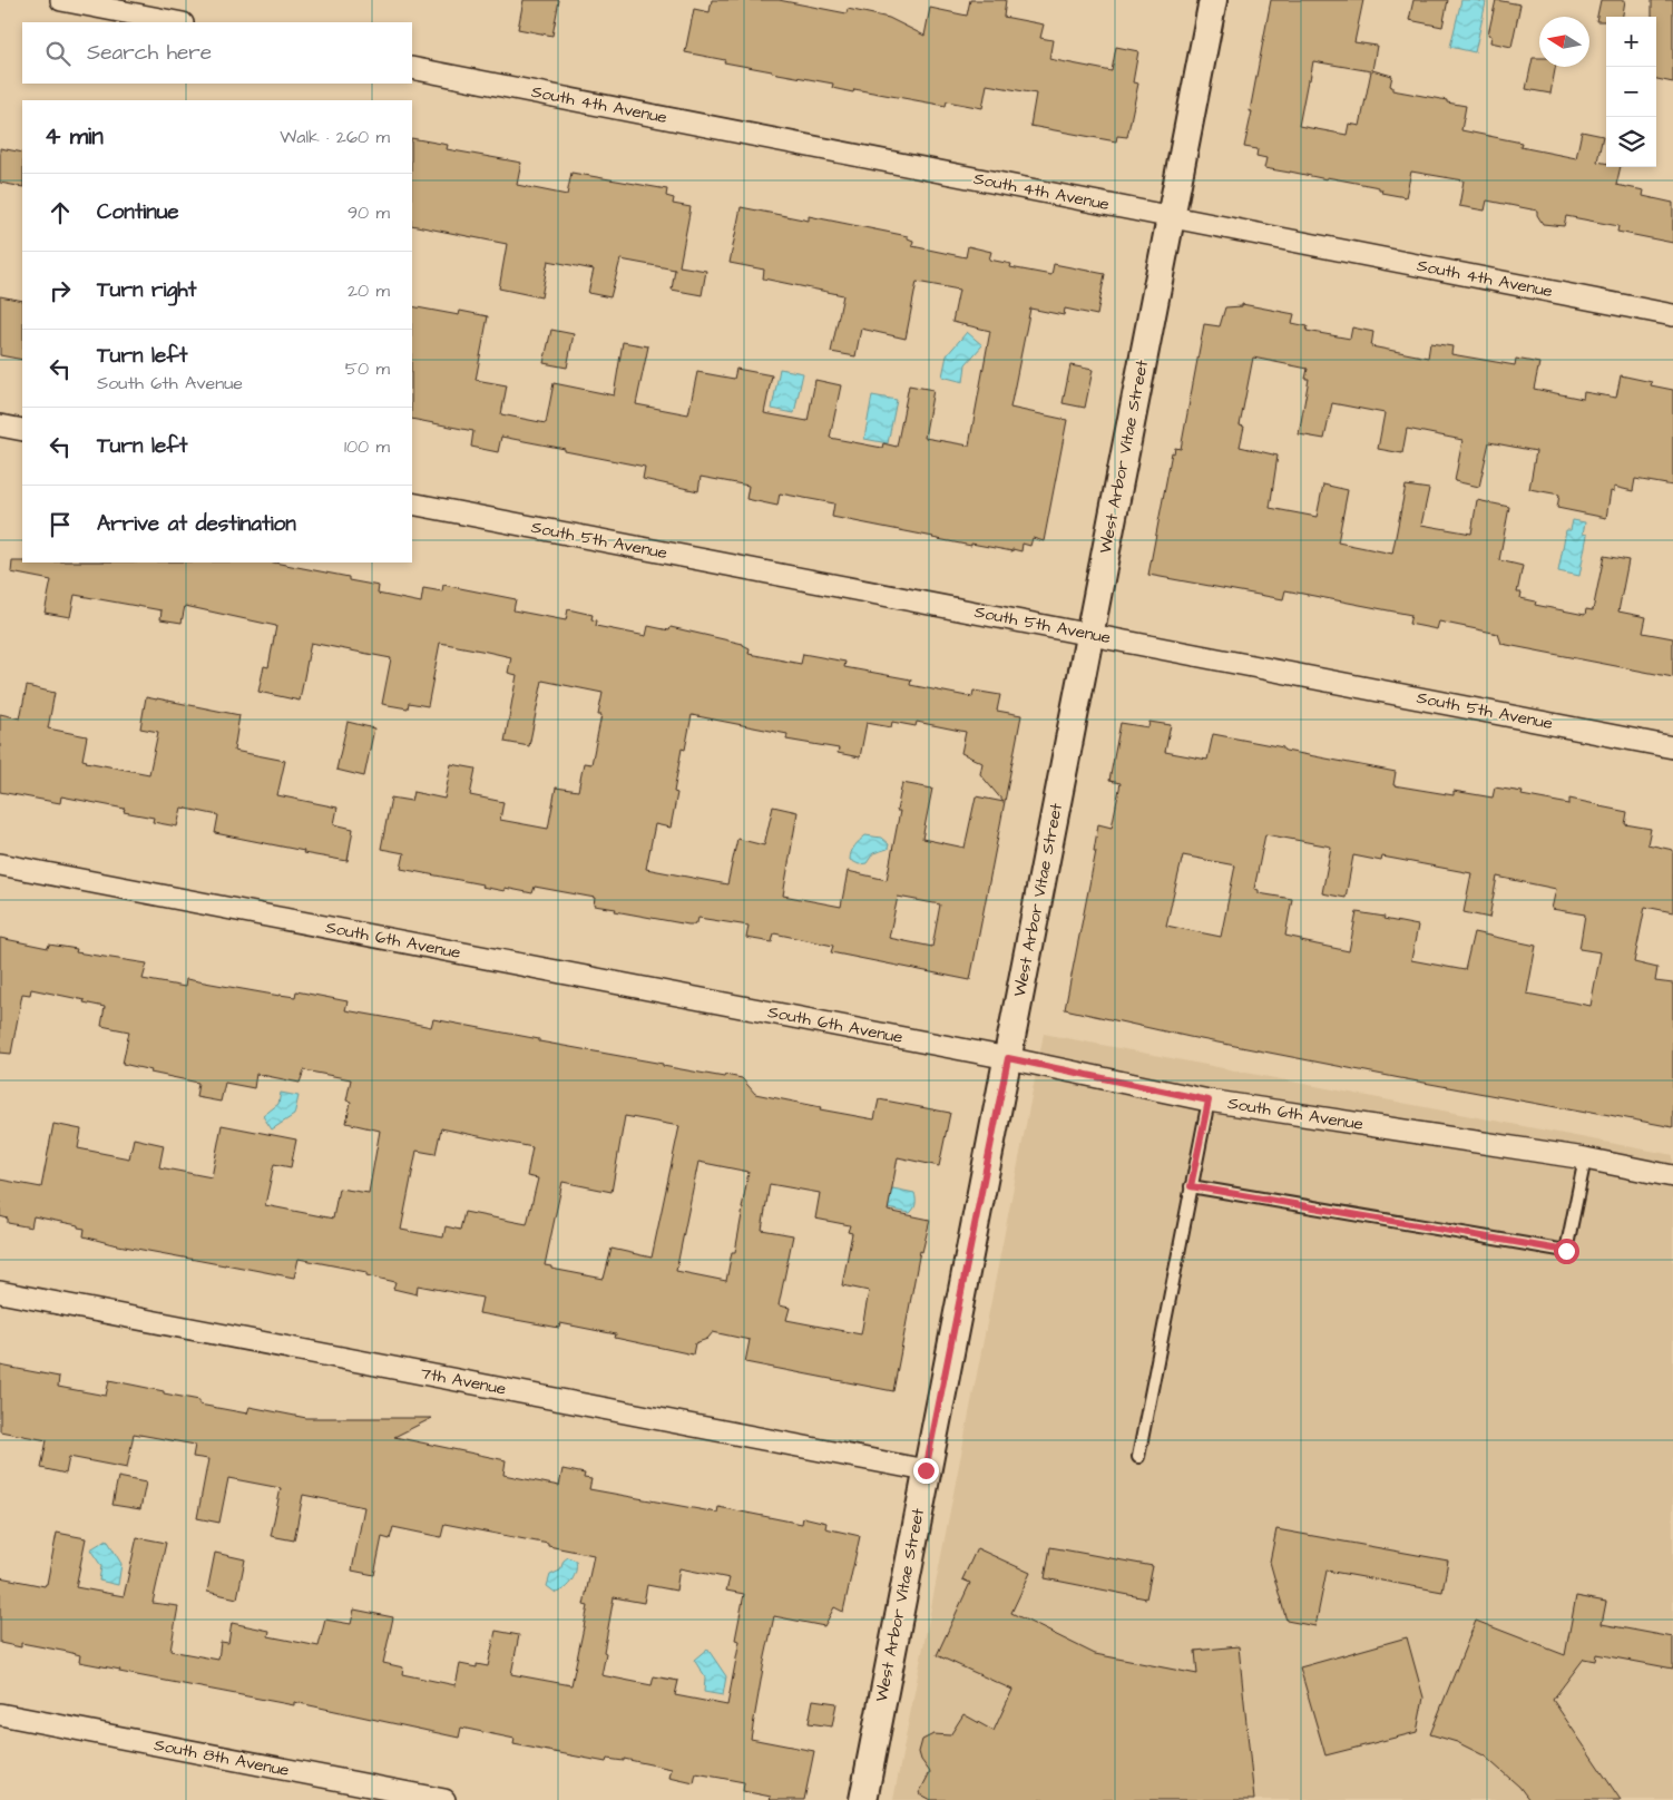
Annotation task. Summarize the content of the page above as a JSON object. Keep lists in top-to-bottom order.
{
  "streets": {
    "street": [
      "South 4th Avenue",
      "West Arbor Vitae Street",
      "South 5th Avenue",
      "South 6th Avenue",
      "7th Avenue",
      "South 8th Avenue"
    ]
  },
  "crossings": [
    ["South 4th Avenue", "West Arbor Vitae Street"],
    ["West Arbor Vitae Street", "South 5th Avenue"],
    ["West Arbor Vitae Street", "South 6th Avenue"],
    ["West Arbor Vitae Street", "7th Avenue"]
  ],
  "north": "left",
  "page": {
    "map_buttons": ["+", "−"],
    "search": "Search here",
    "heading": ["4 min", "Walk · 260 m"],
    "list": [
      ["Continue", "90 m"],
      ["Turn right", "20 m"],
      ["Turn left", "South 6th Avenue", "50 m"],
      ["Turn left", "100 m"],
      "Arrive at destination"
    ]
  }
}
